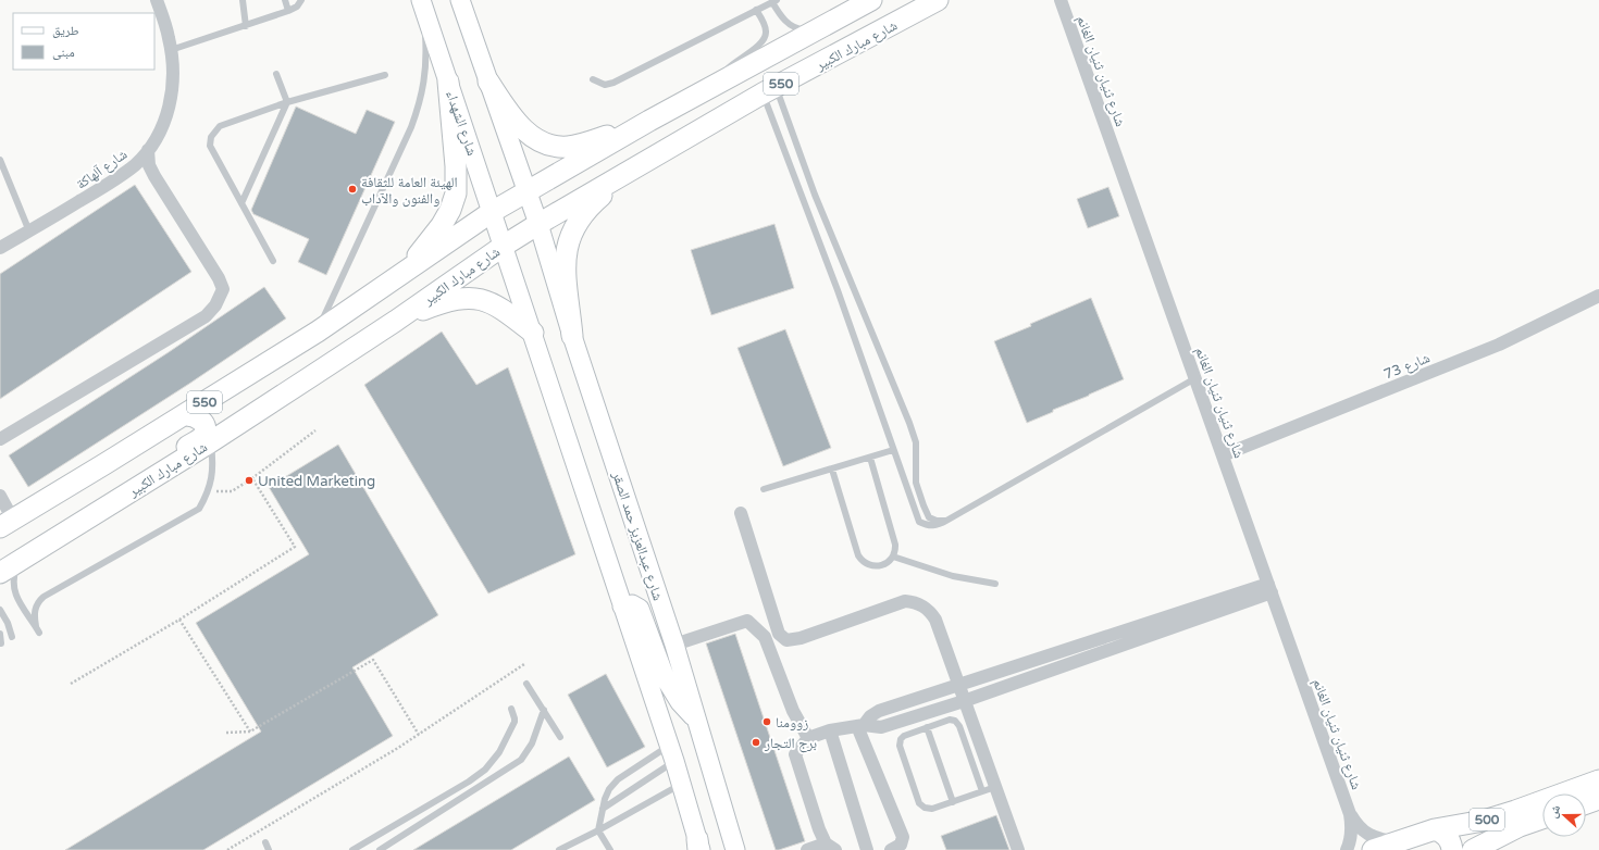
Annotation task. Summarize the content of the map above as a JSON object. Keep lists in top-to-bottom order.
{
  "streets": {
    "main road": [
      "شارع مبارك الكبير",
      "550",
      "شارع الشهداء",
      "شارع عبدالعزيز حمد الصقر",
      "500"
    ],
    "street": ["شارع ثنيان ثنيان الغانم", "شارع آلهاكة", "شارع 73"]
  },
  "crossings": [
    ["شارع مبارك الكبير", "شارع الشهداء"],
    ["شارع مبارك الكبير", "شارع عبدالعزيز حمد الصقر"],
    ["شارع ثنيان ثنيان الغانم", "شارع 73"],
    ["550", "شارع الشهداء"]
  ],
  "places": [
    "الهيئة العامة للثقافة والفنون والآداب",
    "United Marketing",
    "زوومنا",
    "برج التجار"
  ],
  "legend": ["طريق", "مبنى"],
  "north": "left"
}
